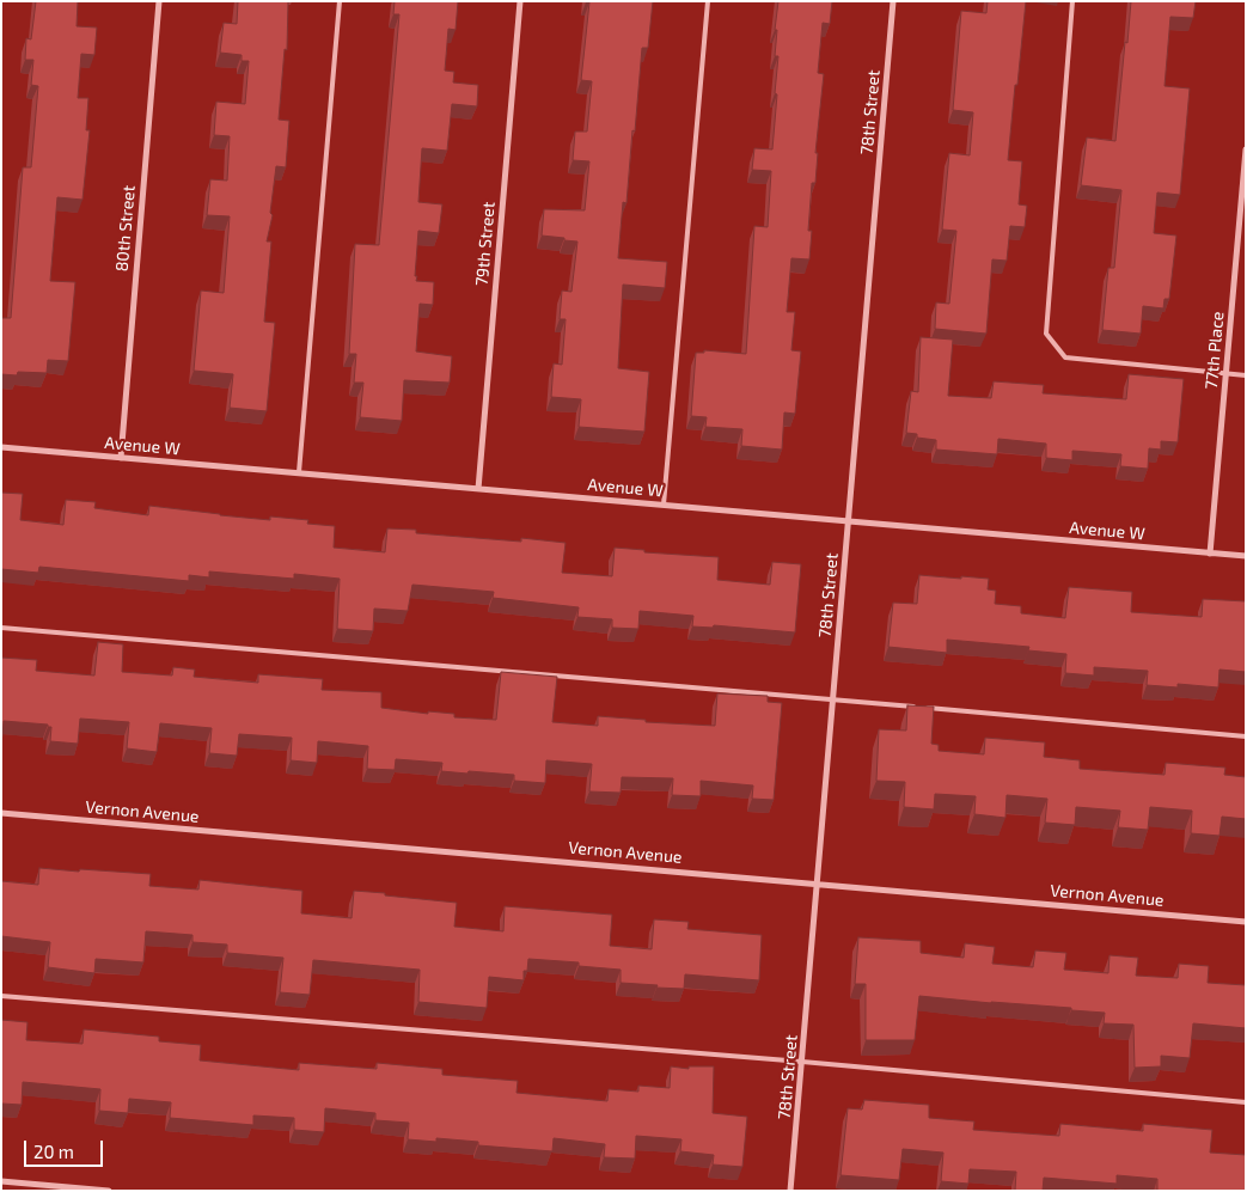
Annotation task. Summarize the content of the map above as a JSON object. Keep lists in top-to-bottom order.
{
  "streets": {
    "street": [
      "78th Street",
      "80th Street",
      "79th Street",
      "77th Place",
      "Avenue W",
      "Vernon Avenue"
    ]
  },
  "crossings": [
    ["78th Street", "Avenue W"],
    ["78th Street", "Vernon Avenue"],
    ["80th Street", "Avenue W"],
    ["79th Street", "Avenue W"],
    ["77th Place", "Avenue W"]
  ],
  "scale_bar": "20 m"
}
